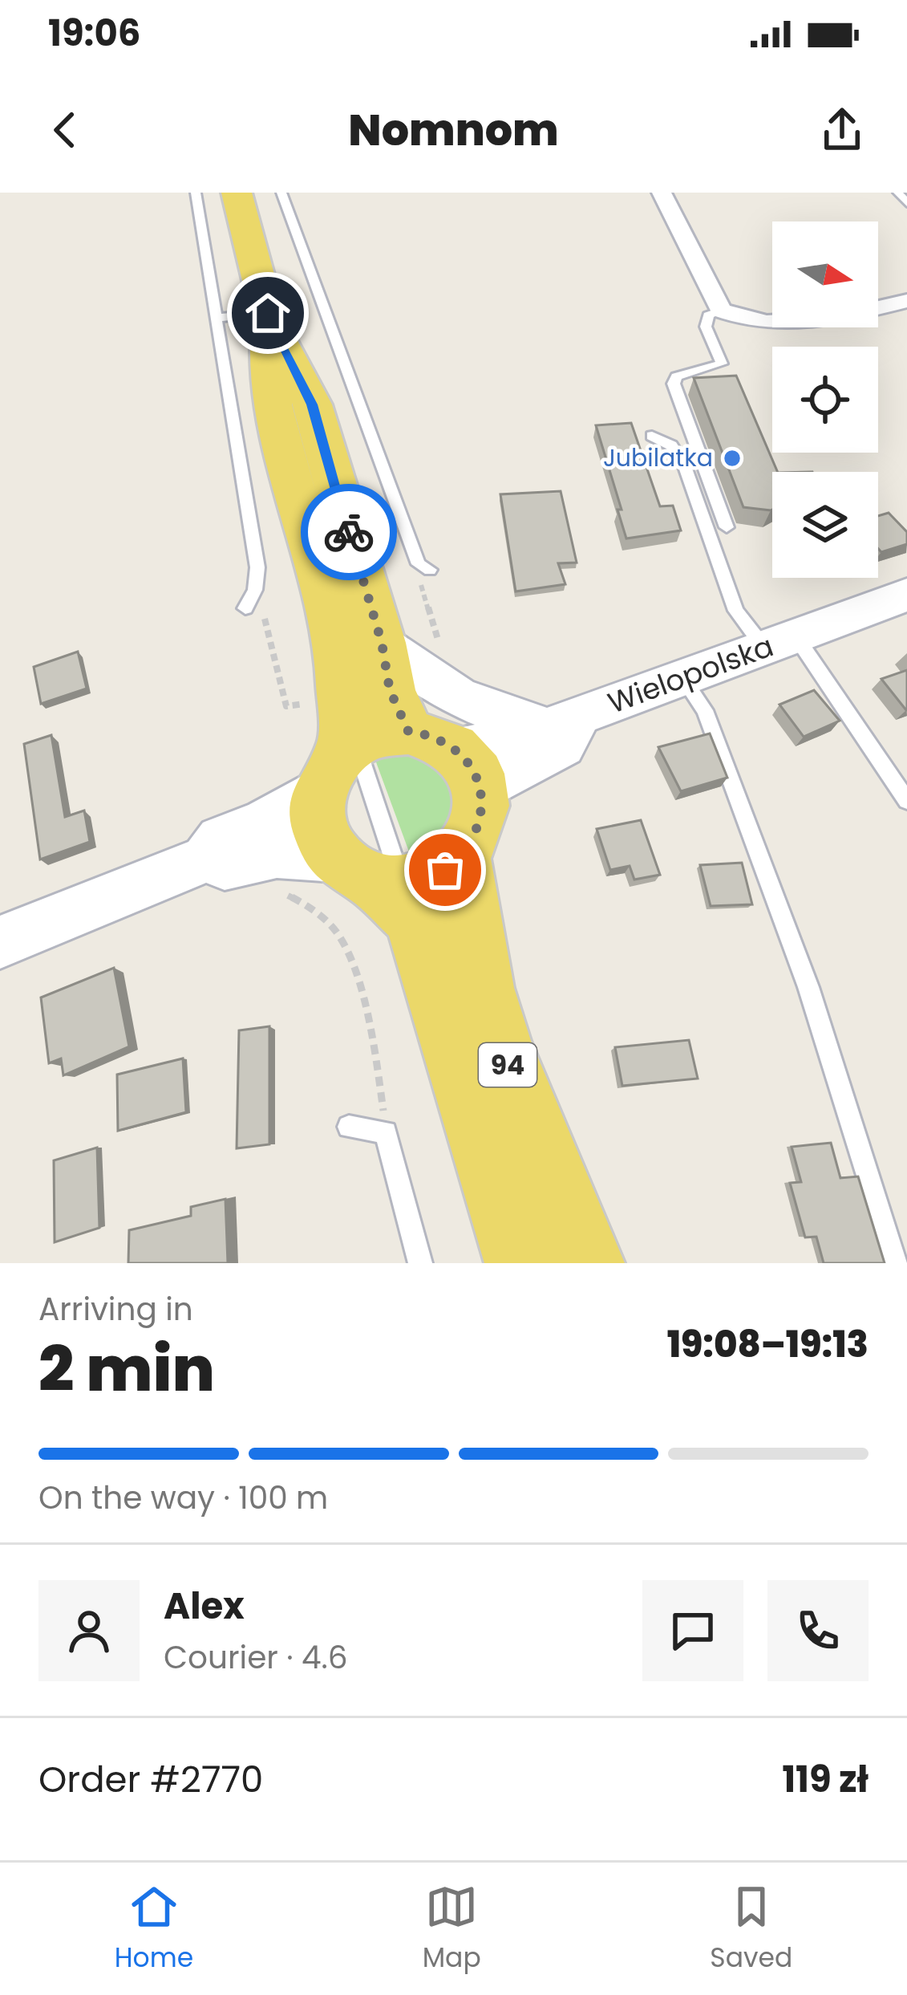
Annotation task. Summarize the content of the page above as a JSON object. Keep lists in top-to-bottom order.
{
  "streets": {
    "main road": ["94"],
    "street": ["Wielopolska"]
  },
  "crossings": [
    ["Wielopolska", "94"]
  ],
  "places": ["Jubilatka"],
  "north": "right",
  "page": {
    "status": "19:06",
    "header": "Nomnom",
    "heading": ["2 min", "Arriving in", "19:08–19:13"],
    "panel": [
      "Alex",
      "Courier · 4.6",
      "Order #2770",
      "119 zł"
    ],
    "bar": "On the way · 100 m",
    "tabs": ["Home", "Map", "Saved"]
  }
}
